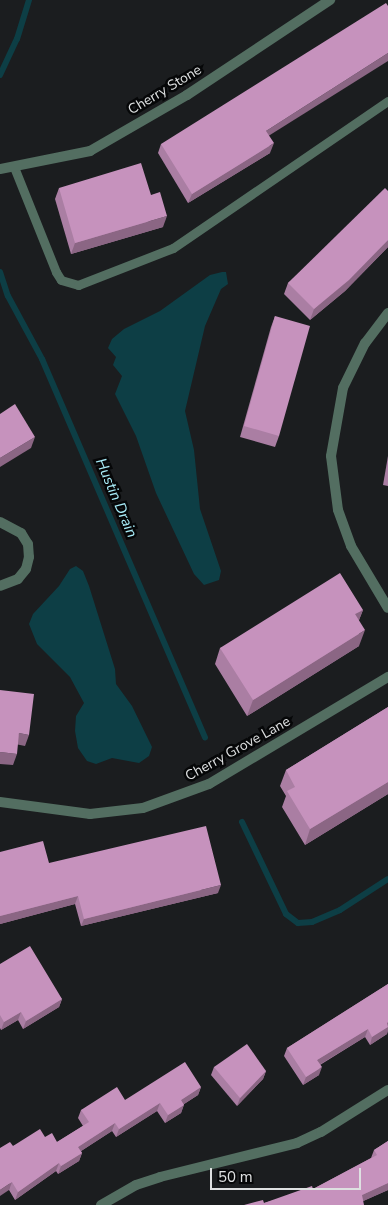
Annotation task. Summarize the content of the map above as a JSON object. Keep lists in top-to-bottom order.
{
  "streets": {
    "street": ["Cherry Stone", "Cherry Grove Lane"]
  },
  "water": ["Hustin Drain"],
  "scale_bar": "50 m"
}
